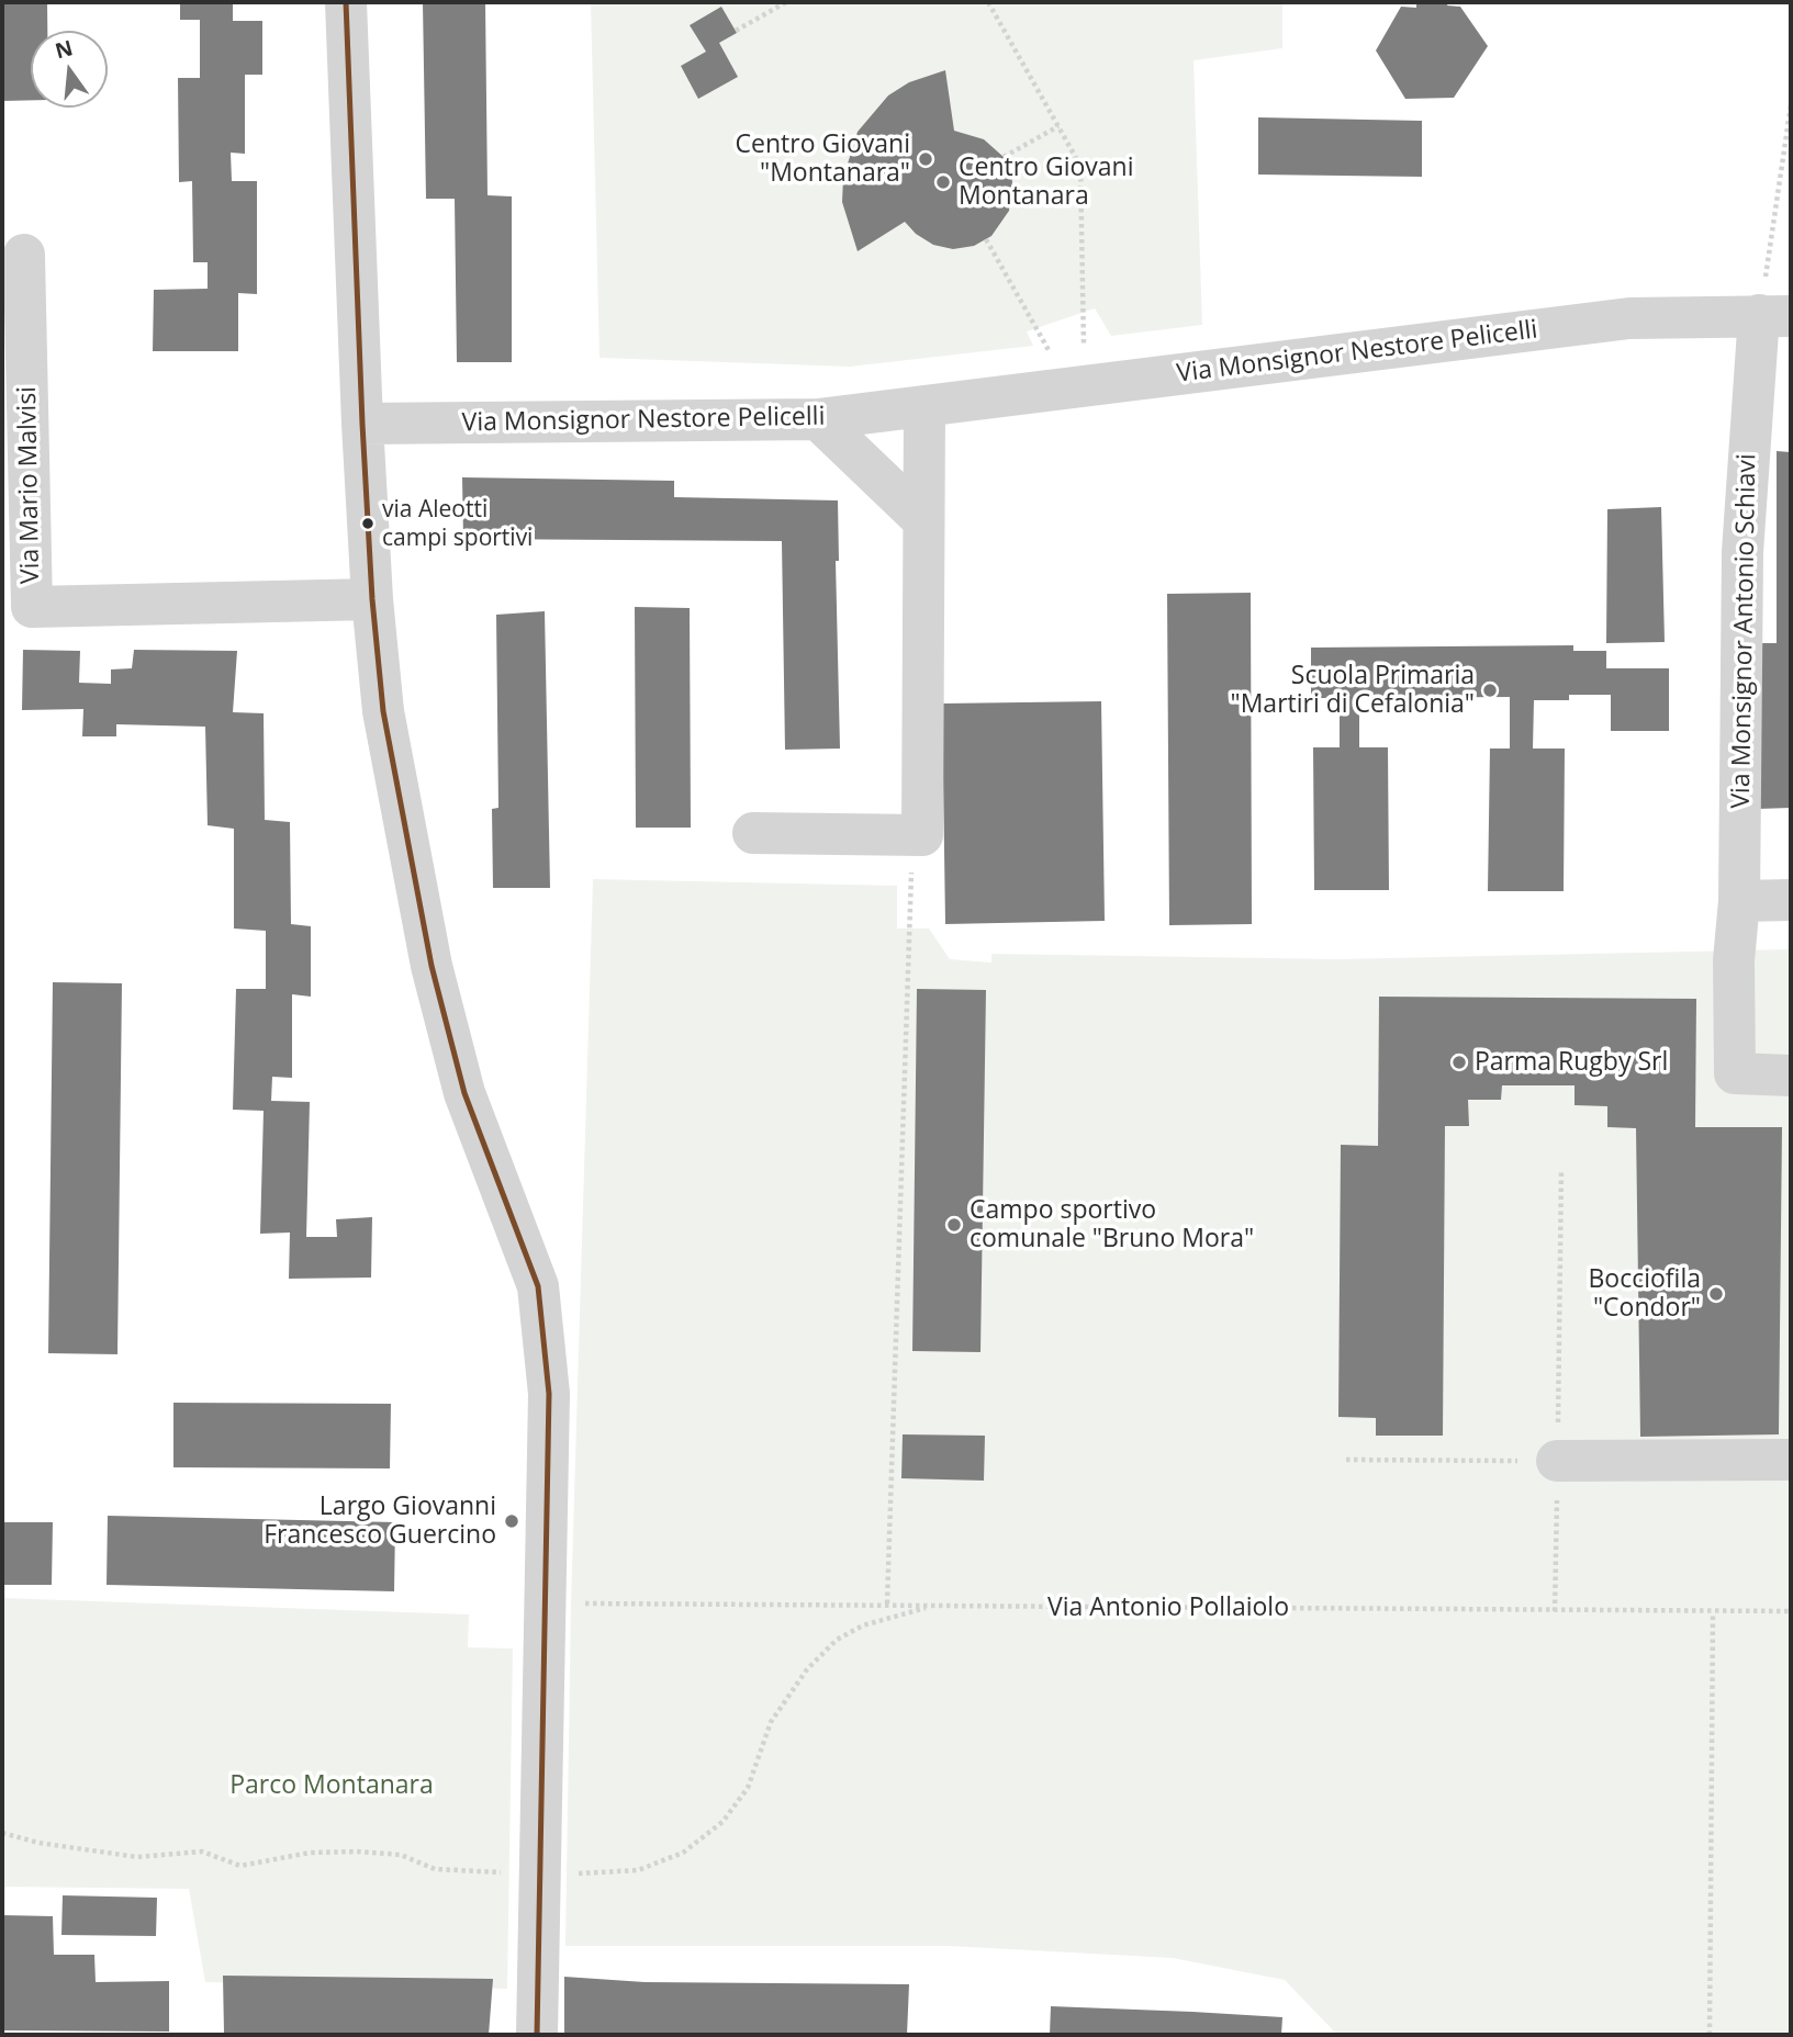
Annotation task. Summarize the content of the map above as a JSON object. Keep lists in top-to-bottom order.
{
  "streets": {
    "street": ["Via Monsignor Nestore Pelicelli", "Via Mario Malvisi", "Via Monsignor Antonio Schiavi"],
    "path": ["Via Antonio Pollaiolo"]
  },
  "crossings": [
    ["Via Monsignor Nestore Pelicelli", "Via Monsignor Antonio Schiavi"]
  ],
  "parks": ["Parco Montanara"],
  "places": [
    "Centro Giovani \"Montanara\"",
    "Centro Giovani Montanara",
    "via Aleotti campi sportivi",
    "Scuola Primaria \"Martiri di Cefalonia\"",
    "Parma Rugby Srl",
    "Campo sportivo comunale \"Bruno Mora\"",
    "Bocciofila \"Condor\"",
    "Largo Giovanni Francesco Guercino"
  ],
  "north": "top"
}
